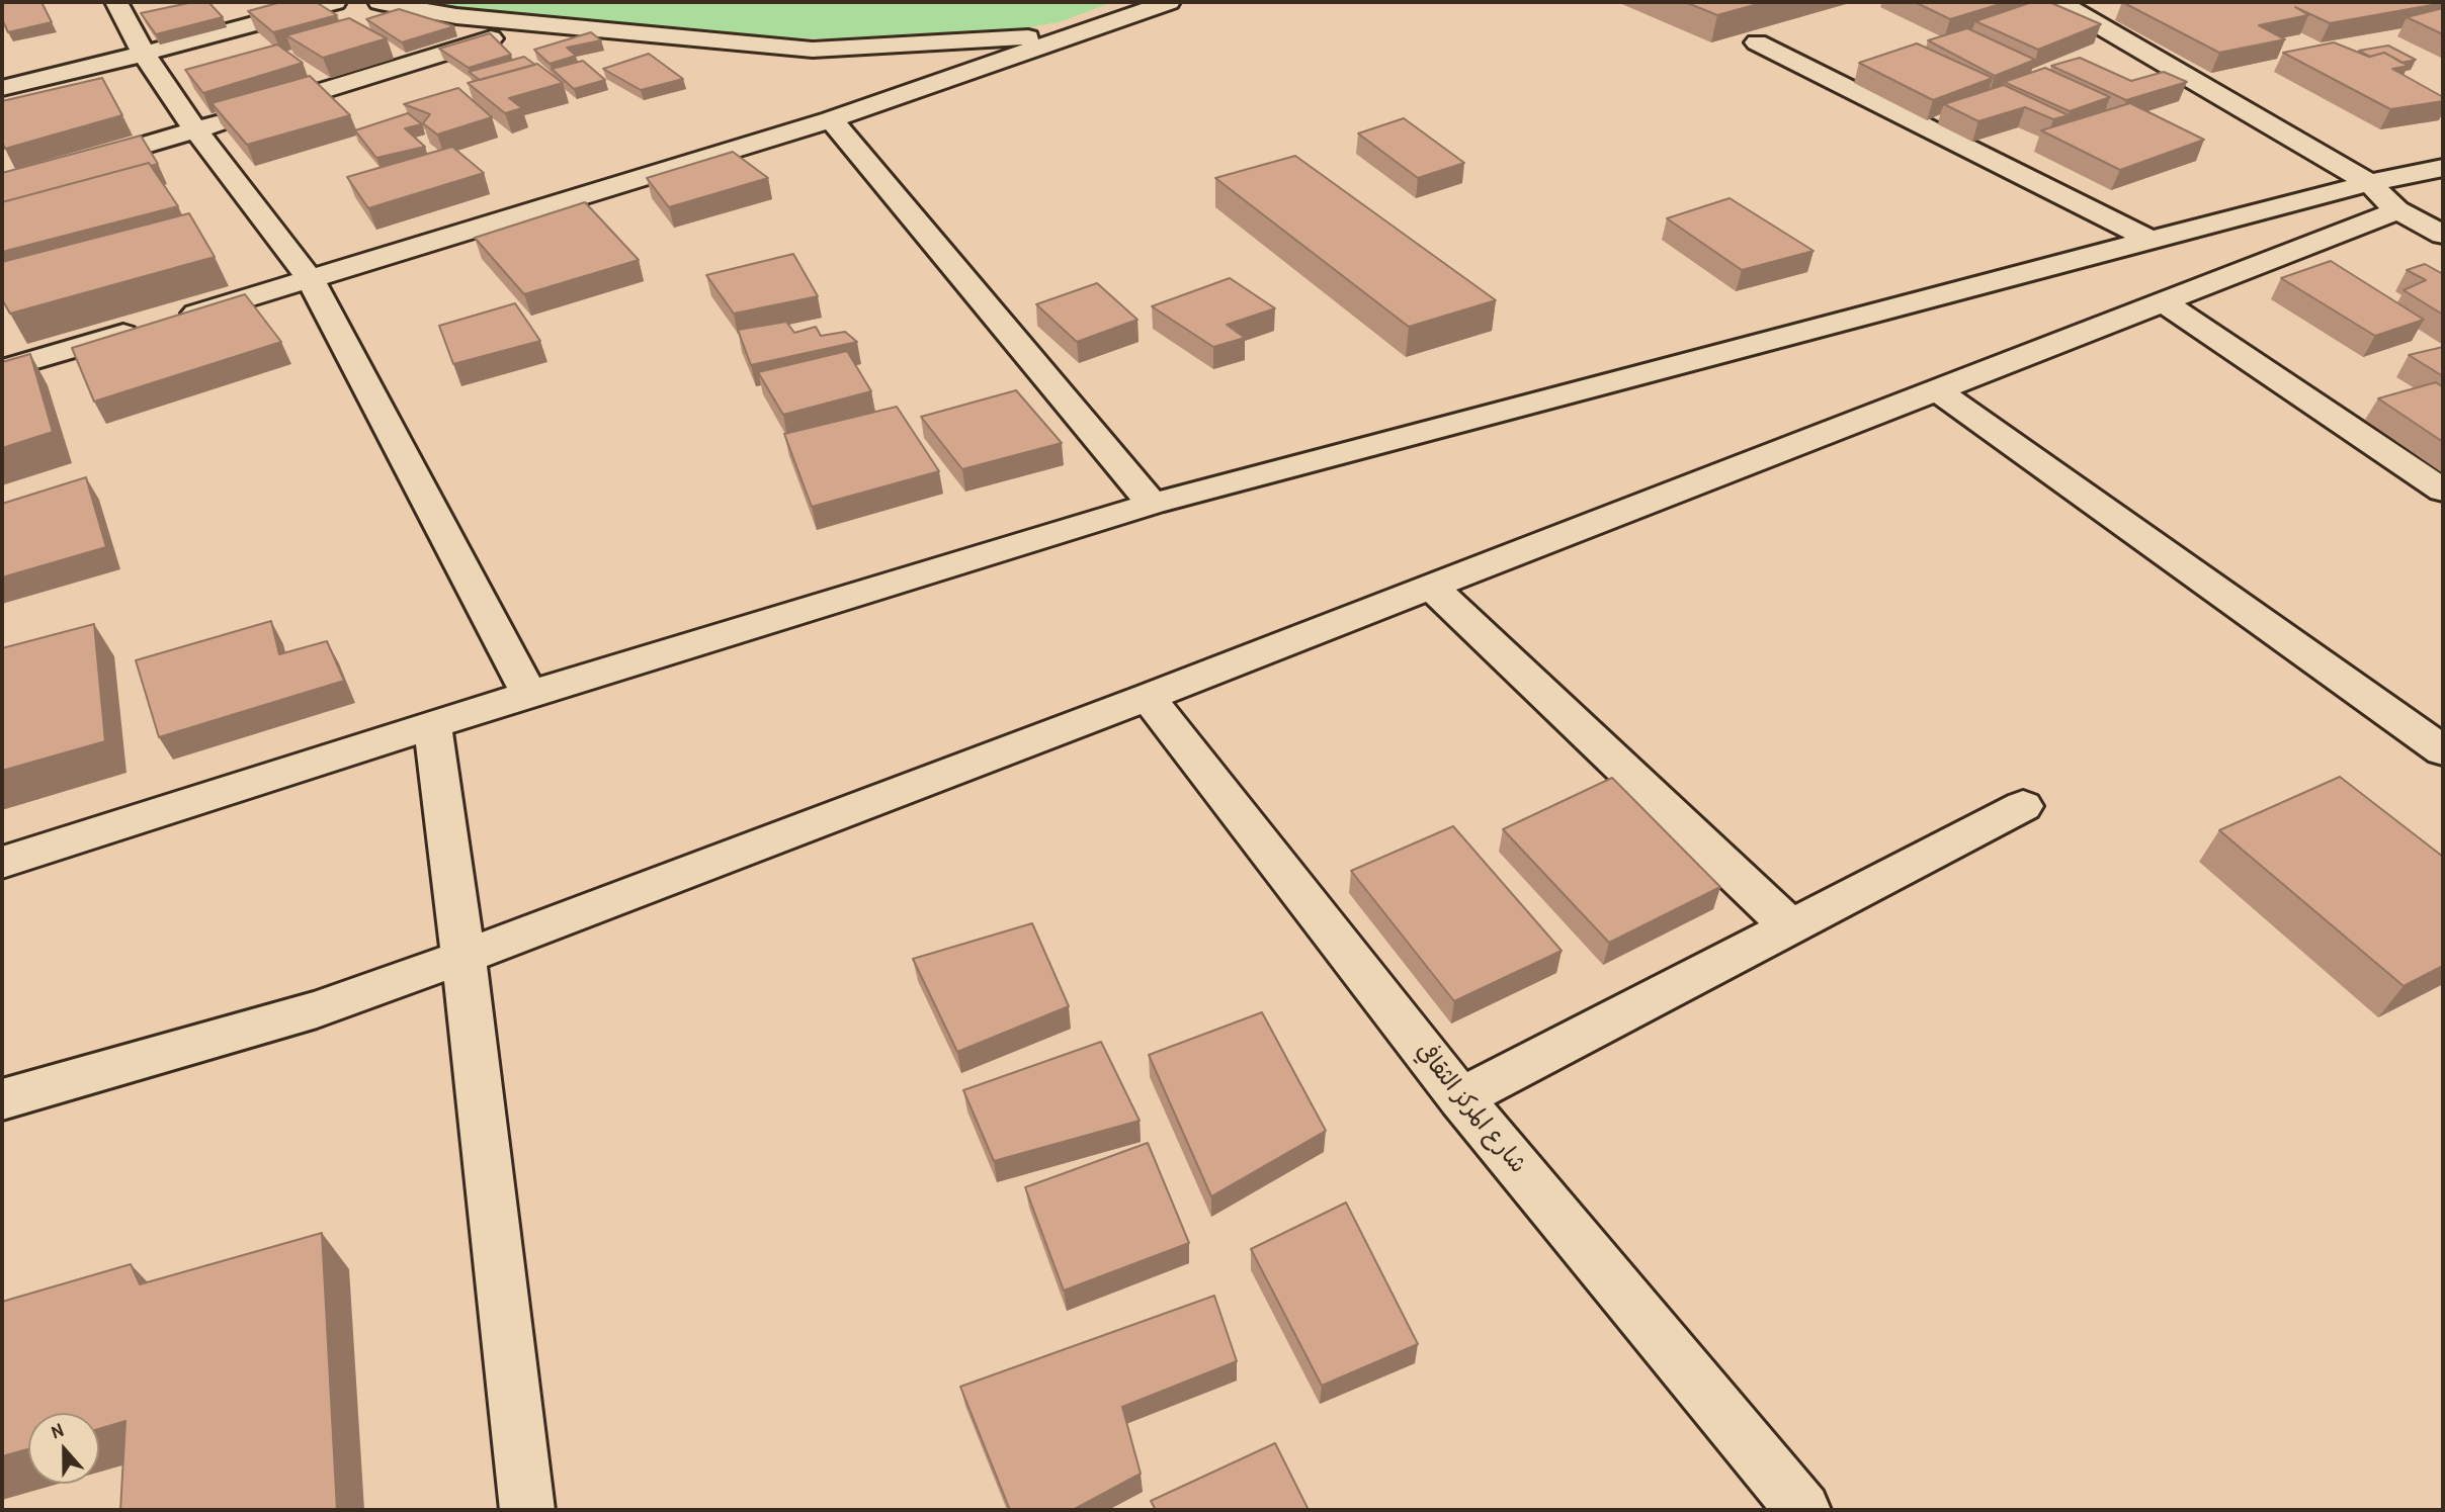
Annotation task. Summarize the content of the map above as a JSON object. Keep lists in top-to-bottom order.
{
  "streets": {
    "street": ["شارع المركز الثقافي"]
  },
  "north": "top"
}
